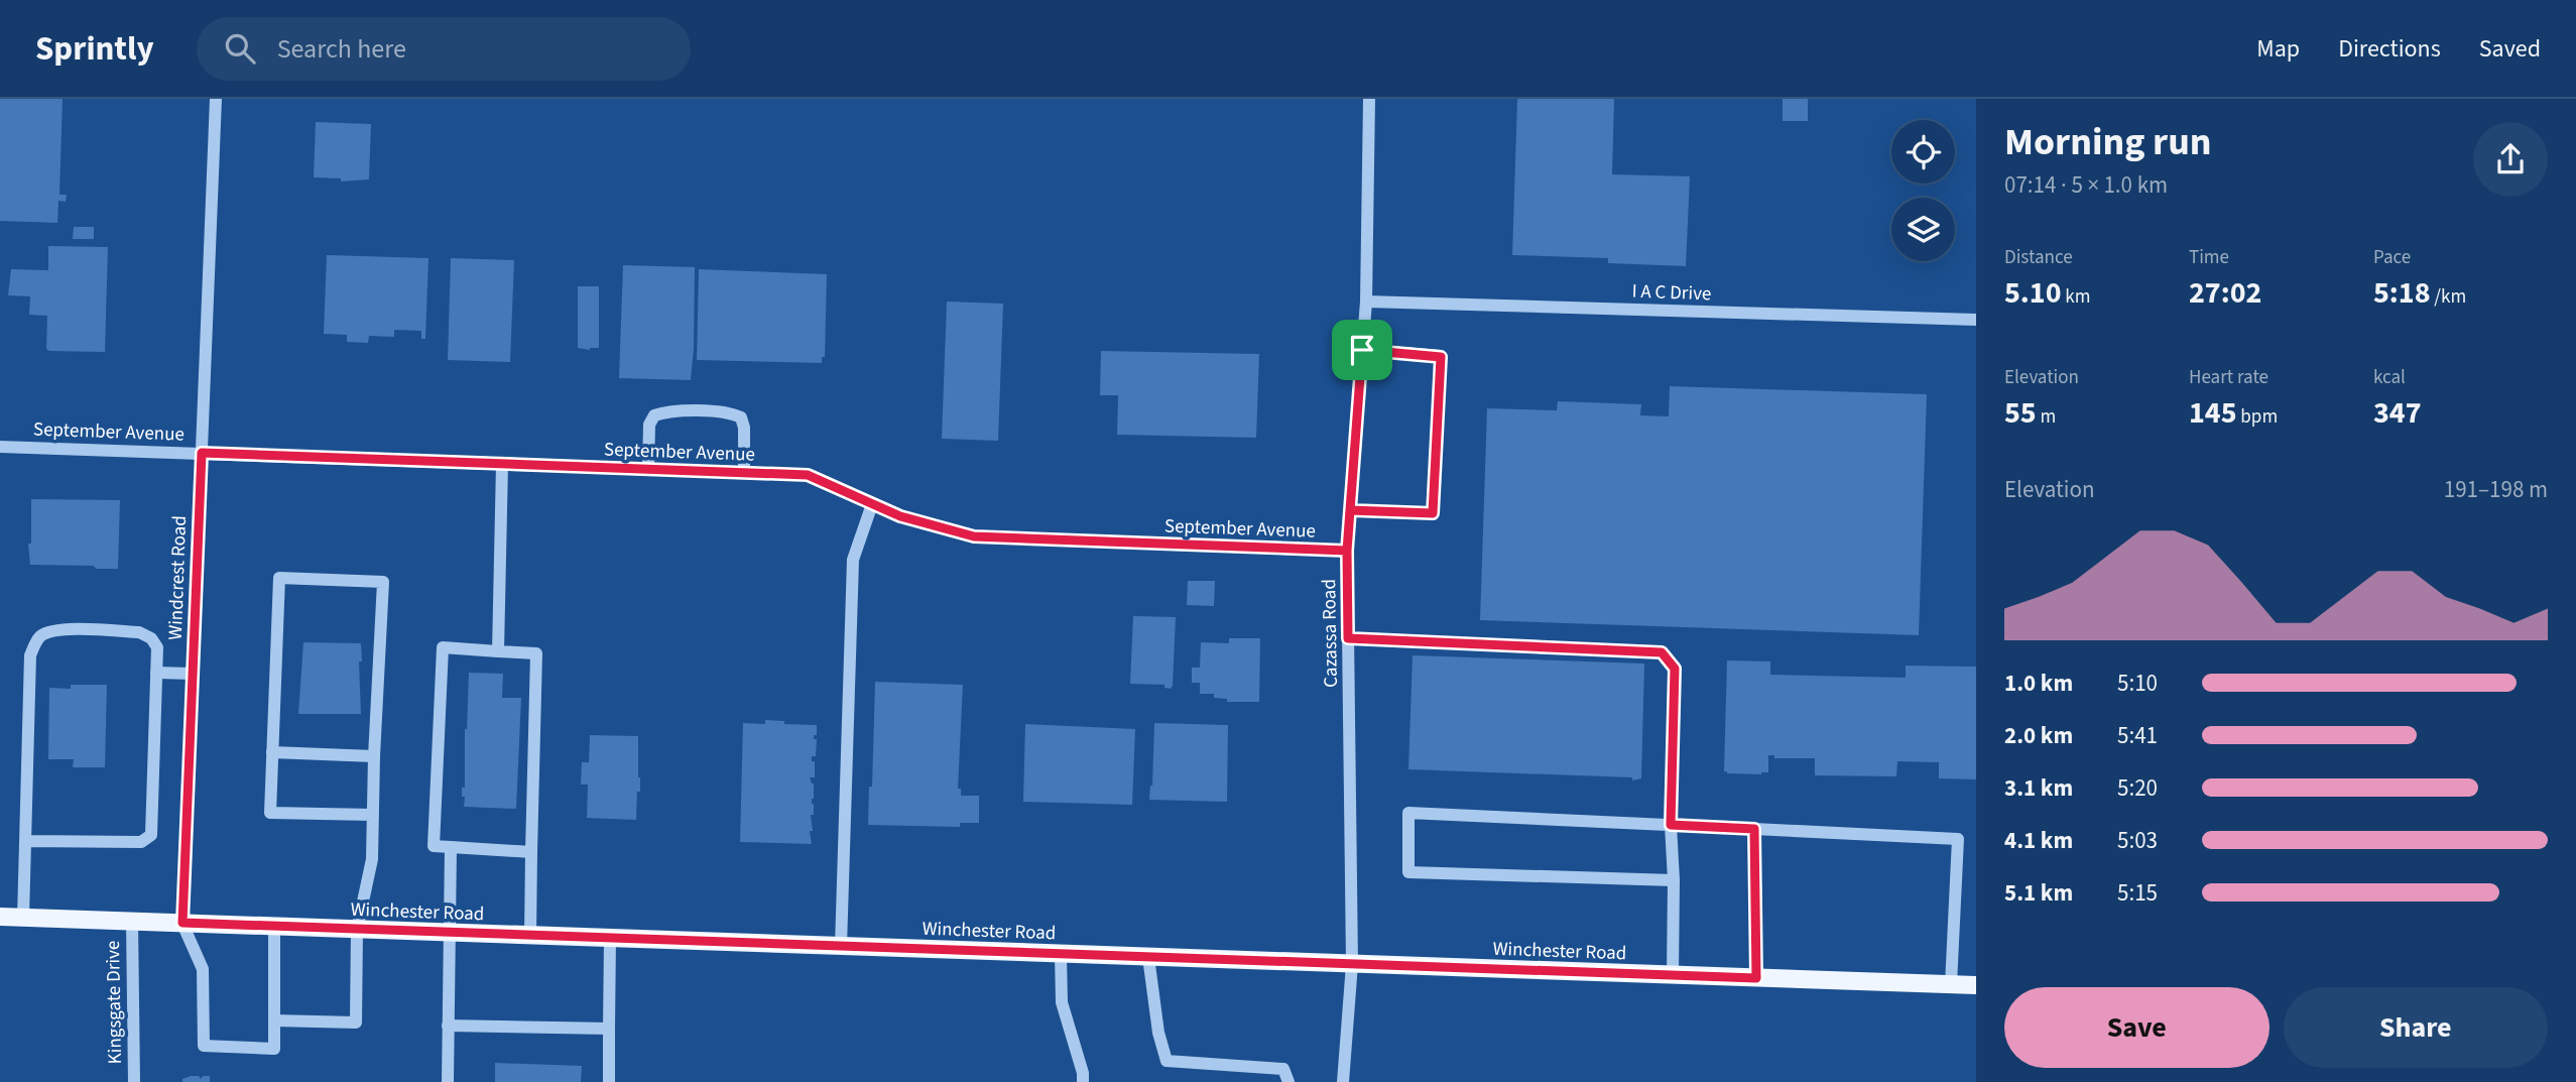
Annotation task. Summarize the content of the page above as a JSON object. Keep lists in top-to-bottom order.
{
  "streets": {
    "main road": ["Winchester Road"],
    "street": [
      "I A C Drive",
      "September Avenue",
      "Windcrest Road",
      "Cazassa Road",
      "Kingsgate Drive"
    ]
  },
  "crossings": [
    ["I A C Drive", "Cazassa Road"],
    ["September Avenue", "Windcrest Road"],
    ["September Avenue", "Cazassa Road"],
    ["Windcrest Road", "Winchester Road"],
    ["Cazassa Road", "Winchester Road"],
    ["Winchester Road", "Kingsgate Drive"]
  ],
  "page": {
    "header": "Sprintly",
    "search": "Search here",
    "nav": ["Map", "Directions", "Saved"],
    "heading": ["Morning run", "07:14 · 5 × 1.0 km"],
    "stats": [
      ["Distance", "5.10 km"],
      ["Time", "27:02"],
      ["Pace", "5:18 /km"],
      ["Elevation", "55 m"],
      ["Heart rate", "145 bpm"],
      ["kcal", "347"]
    ],
    "chart": ["Elevation", "191–198 m"],
    "list": [
      {
        "name": "1.0 km",
        "note": "5:10"
      },
      {
        "name": "2.0 km",
        "note": "5:41"
      },
      {
        "name": "3.1 km",
        "note": "5:20"
      },
      {
        "name": "4.1 km",
        "note": "5:03"
      },
      {
        "name": "5.1 km",
        "note": "5:15"
      }
    ],
    "buttons": ["Save", "Share"]
  }
}
